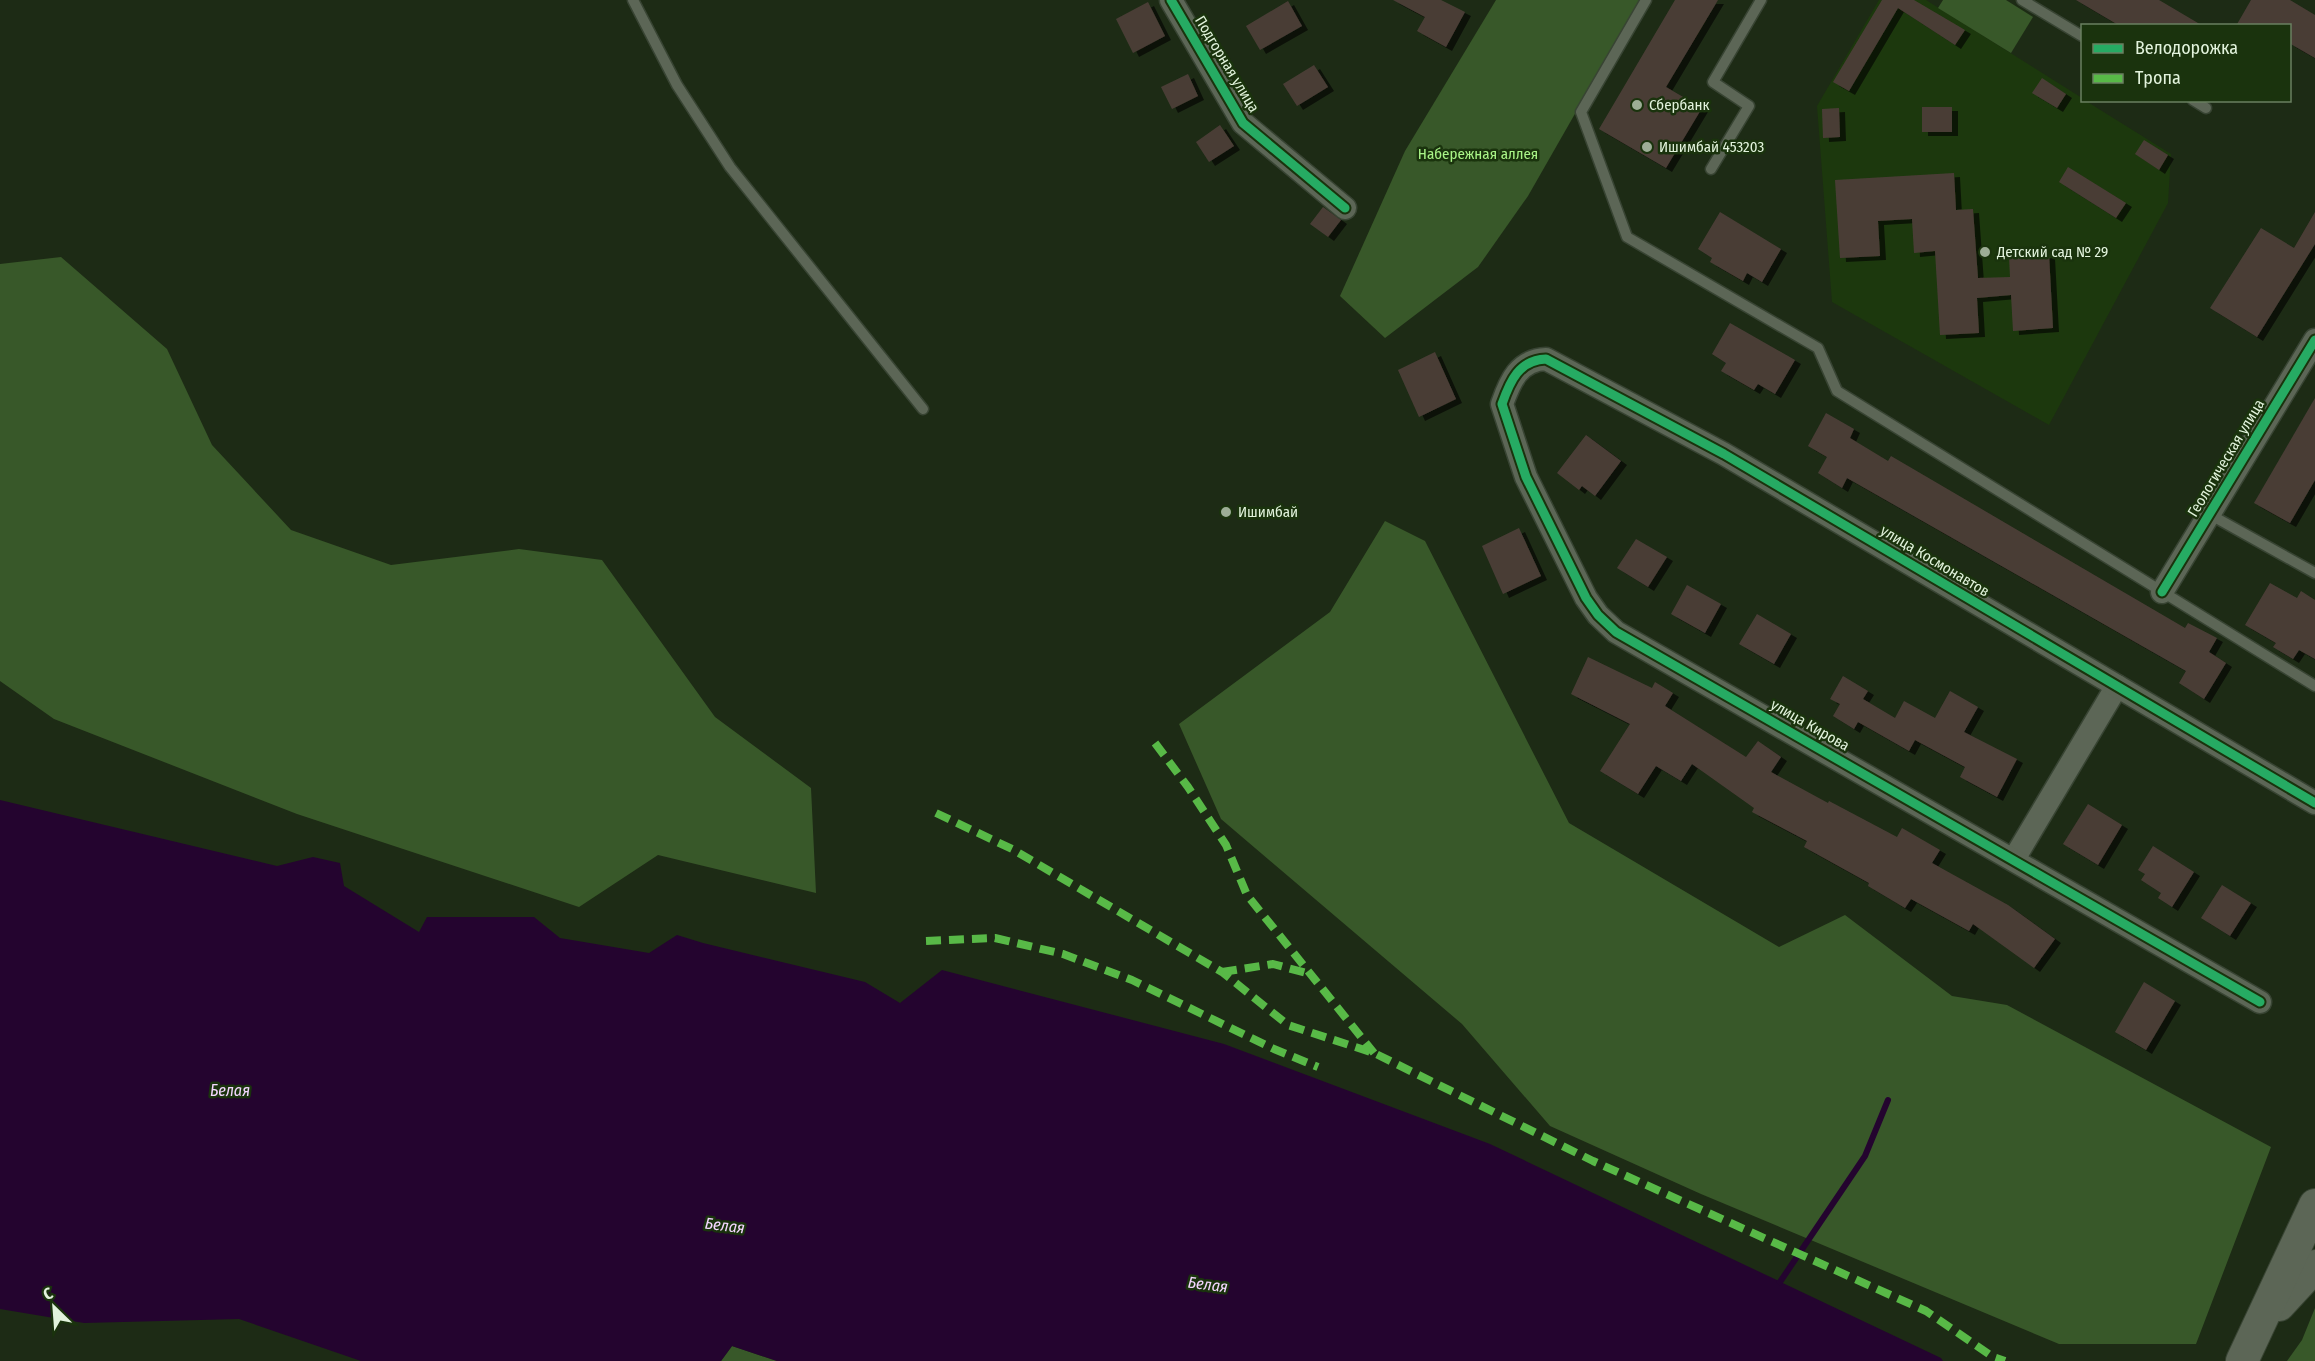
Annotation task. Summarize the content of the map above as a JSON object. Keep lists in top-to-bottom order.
{
  "streets": {
    "street": [
      "Подгорная улица",
      "Геологическая улица",
      "улица Космонавтов",
      "улица Кирова"
    ]
  },
  "crossings": [
    ["улица Космонавтов", "улица Кирова"]
  ],
  "water": ["Белая"],
  "parks": ["Набережная аллея"],
  "places": [
    "Сбербанк",
    "Ишимбай 453203",
    "Детский сад № 29",
    "Ишимбай"
  ],
  "legend": ["Велодорожка", "Тропа"],
  "north": "top left"
}
